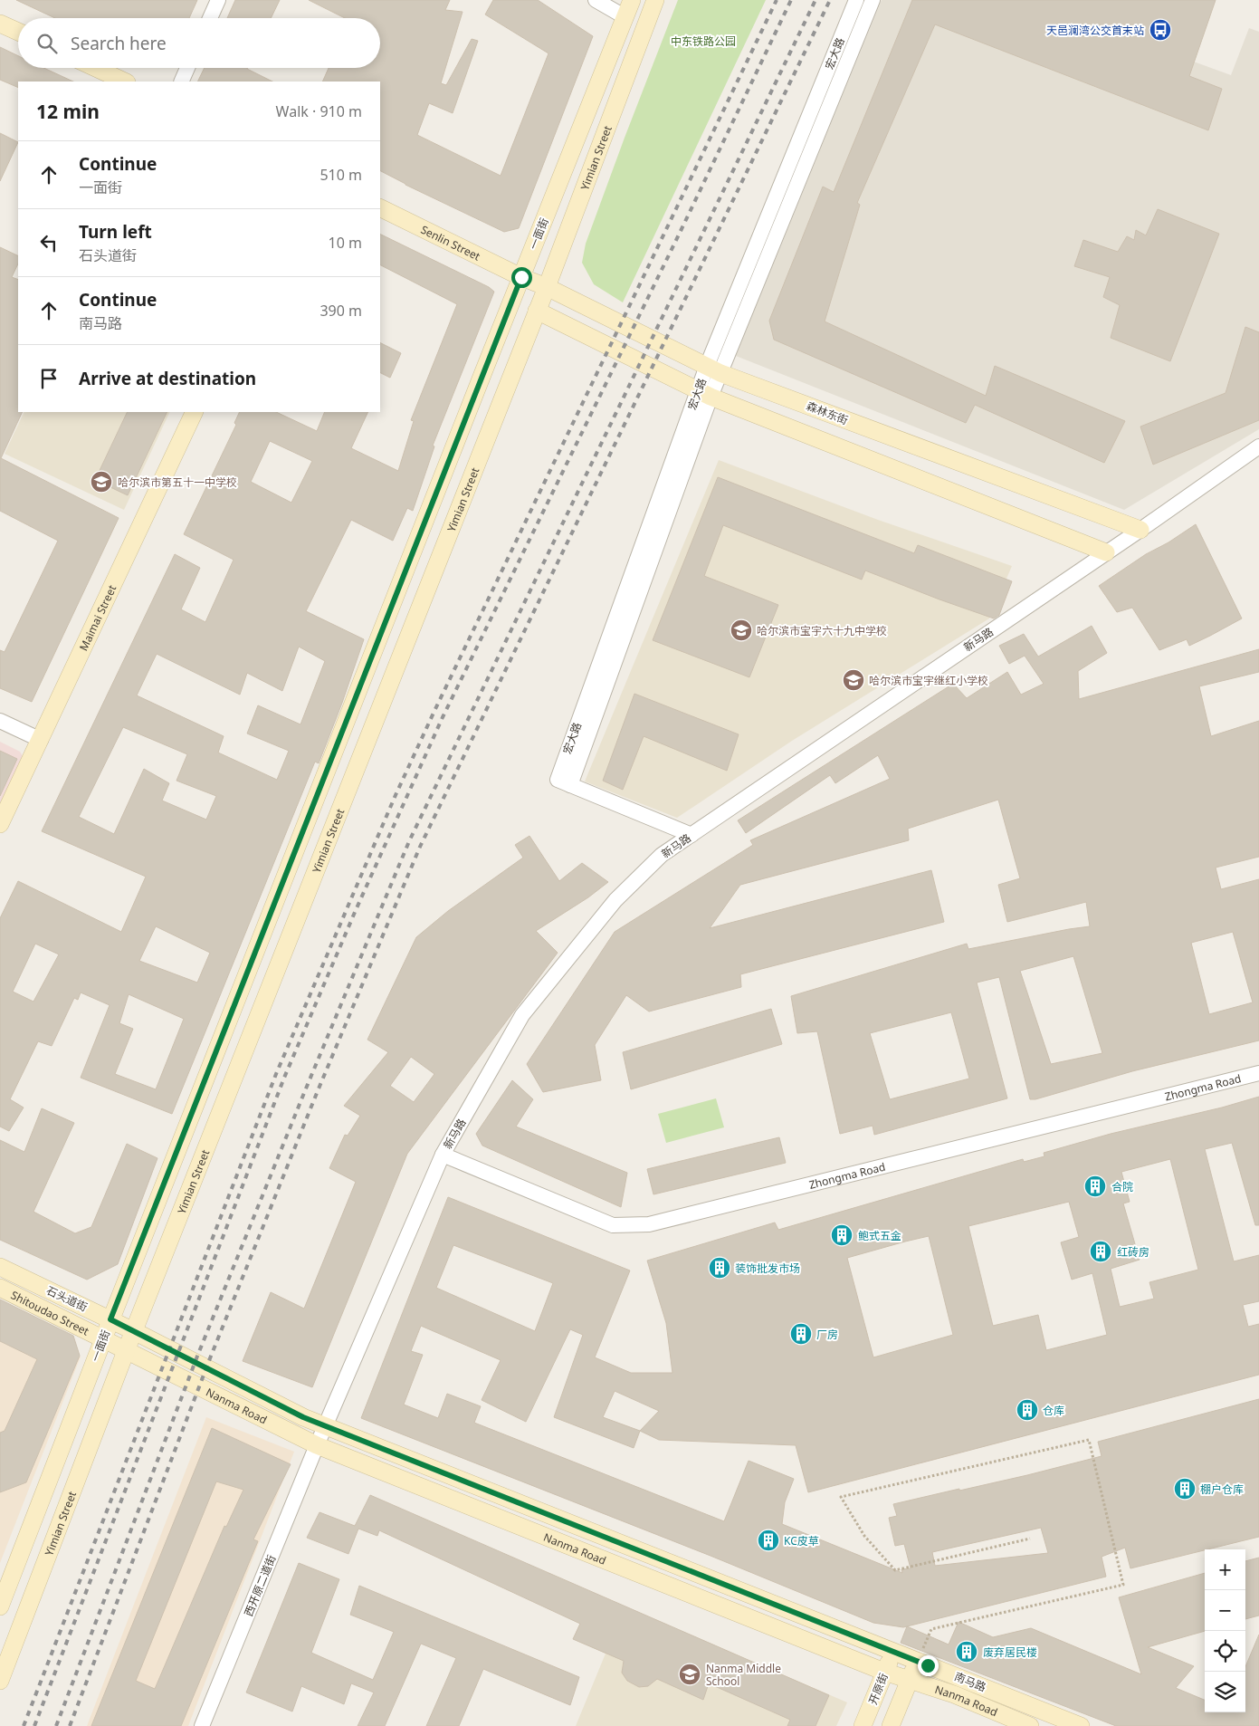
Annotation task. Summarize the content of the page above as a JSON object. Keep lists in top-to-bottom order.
{
  "streets": {
    "main road": [
      "Yimian Street",
      "一面街",
      "Senlin Street",
      "森林东街",
      "Maimai Street",
      "石头道街",
      "Shitoudao Street",
      "Nanma Road",
      "南马路",
      "开原街"
    ],
    "street": [
      "宏大路",
      "新马路",
      "Zhongma Road",
      "西开原二道街"
    ]
  },
  "crossings": [
    ["宏大路", "森林东街"],
    ["宏大路", "新马路"],
    ["Yimian Street", "森林东街"],
    ["Yimian Street", "石头道街"],
    ["Yimian Street", "Shitoudao Street"],
    ["Yimian Street", "Nanma Road"],
    ["Yimian Street", "南马路"],
    ["一面街", "Senlin Street"],
    ["一面街", "森林东街"],
    ["一面街", "石头道街"],
    ["一面街", "Shitoudao Street"],
    ["Senlin Street", "森林东街"],
    ["森林东街", "新马路"],
    ["新马路", "Zhongma Road"],
    ["新马路", "Nanma Road"],
    ["新马路", "西开原二道街"],
    ["新马路", "南马路"],
    ["石头道街", "南马路"],
    ["Shitoudao Street", "Nanma Road"],
    ["Nanma Road", "西开原二道街"],
    ["Nanma Road", "开原街"],
    ["南马路", "开原街"]
  ],
  "parks": ["中东铁路公园"],
  "places": {
    "bus stop": ["天邑澜湾公交首末站"],
    "school or university": [
      "哈尔滨市第五十一中学校",
      "哈尔滨市宝宇六十九中学校",
      "哈尔滨市宝宇继红小学校",
      "Nanma Middle School"
    ],
    "building": [
      "合院",
      "鲍式五金",
      "红砖房",
      "装饰批发市场",
      "厂房",
      "仓库",
      "棚户仓库",
      "KC皮草",
      "废弃居民楼"
    ]
  },
  "page": {
    "search": "Search here",
    "heading": ["12 min", "Walk · 910 m"],
    "list": [
      ["Continue", "一面街", "510 m"],
      ["Turn left", "石头道街", "10 m"],
      ["Continue", "南马路", "390 m"],
      "Arrive at destination"
    ],
    "map_buttons": ["+", "−"]
  }
}
